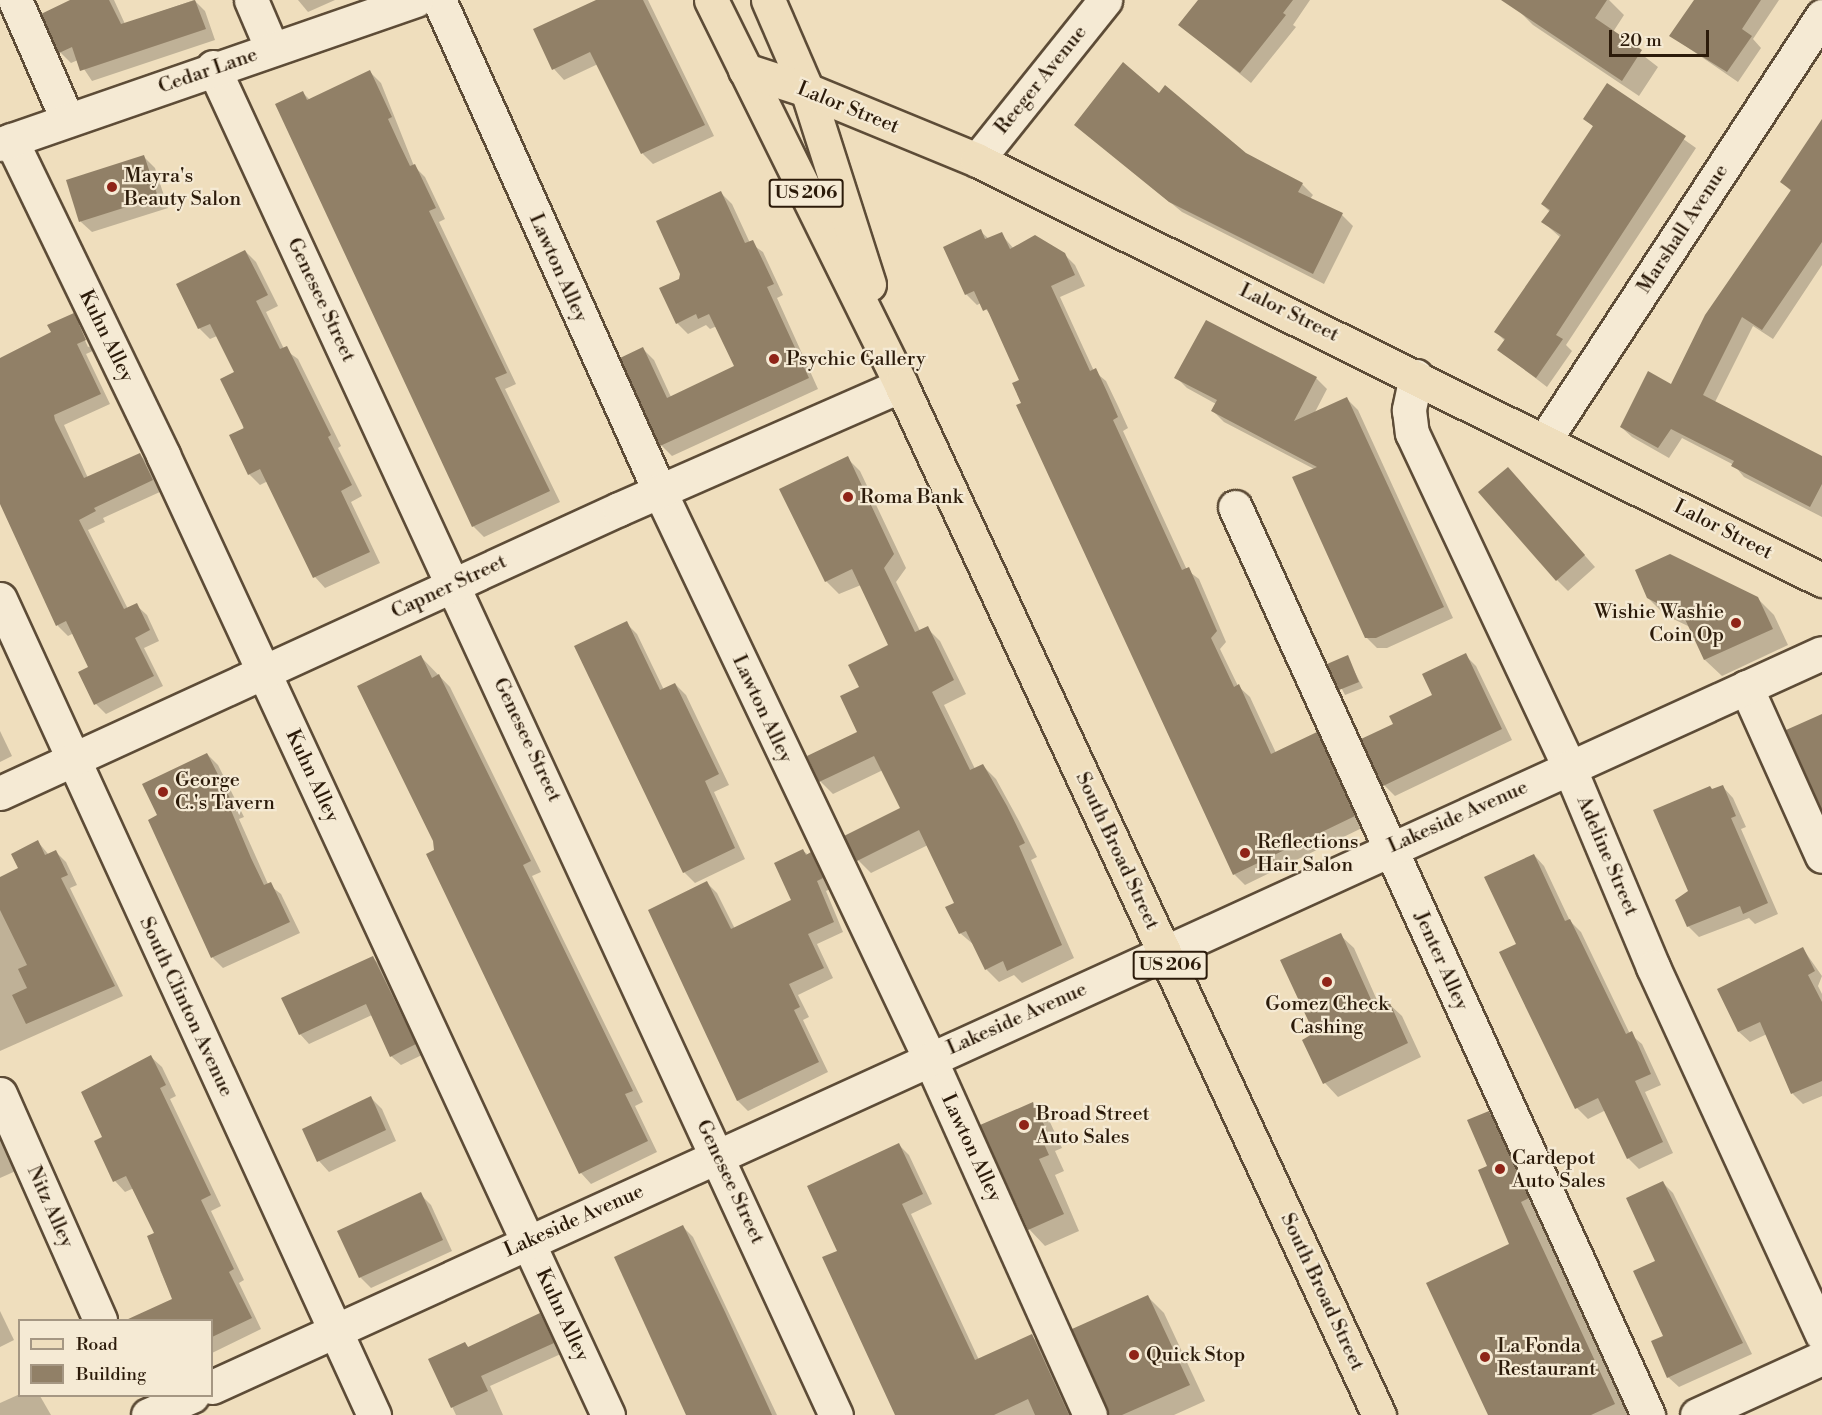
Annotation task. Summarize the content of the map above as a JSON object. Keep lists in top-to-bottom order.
{
  "streets": {
    "main road": ["Lalor Street", "US 206", "South Broad Street"],
    "street": [
      "Cedar Lane",
      "Reeger Avenue",
      "Marshall Avenue",
      "Lawton Alley",
      "Genesee Street",
      "Kuhn Alley",
      "Capner Street",
      "Lakeside Avenue",
      "Adeline Street",
      "Jenter Alley",
      "South Clinton Avenue",
      "Nitz Alley"
    ]
  },
  "crossings": [
    ["Cedar Lane", "Genesee Street"],
    ["Cedar Lane", "Kuhn Alley"],
    ["Reeger Avenue", "Lalor Street"],
    ["Lalor Street", "Marshall Avenue"],
    ["Lalor Street", "South Broad Street"],
    ["Lalor Street", "Adeline Street"],
    ["Lawton Alley", "Capner Street"],
    ["Lawton Alley", "Lakeside Avenue"],
    ["Genesee Street", "Capner Street"],
    ["Genesee Street", "Lakeside Avenue"],
    ["Kuhn Alley", "Capner Street"],
    ["Kuhn Alley", "Lakeside Avenue"],
    ["Capner Street", "South Broad Street"],
    ["Capner Street", "South Clinton Avenue"],
    ["Lakeside Avenue", "South Broad Street"],
    ["Lakeside Avenue", "Adeline Street"],
    ["Lakeside Avenue", "Jenter Alley"],
    ["Lakeside Avenue", "South Clinton Avenue"]
  ],
  "places": [
    "Mayra's Beauty Salon",
    "Psychic Gallery",
    "Roma Bank",
    "Wishie Washie Coin Op",
    "George C.'s Tavern",
    "Reflections Hair Salon",
    "Gomez Check Cashing",
    "Broad Street Auto Sales",
    "Cardepot Auto Sales",
    "Quick Stop",
    "La Fonda Restaurant"
  ],
  "legend": ["Road", "Building"],
  "scale_bar": "20 m"
}
